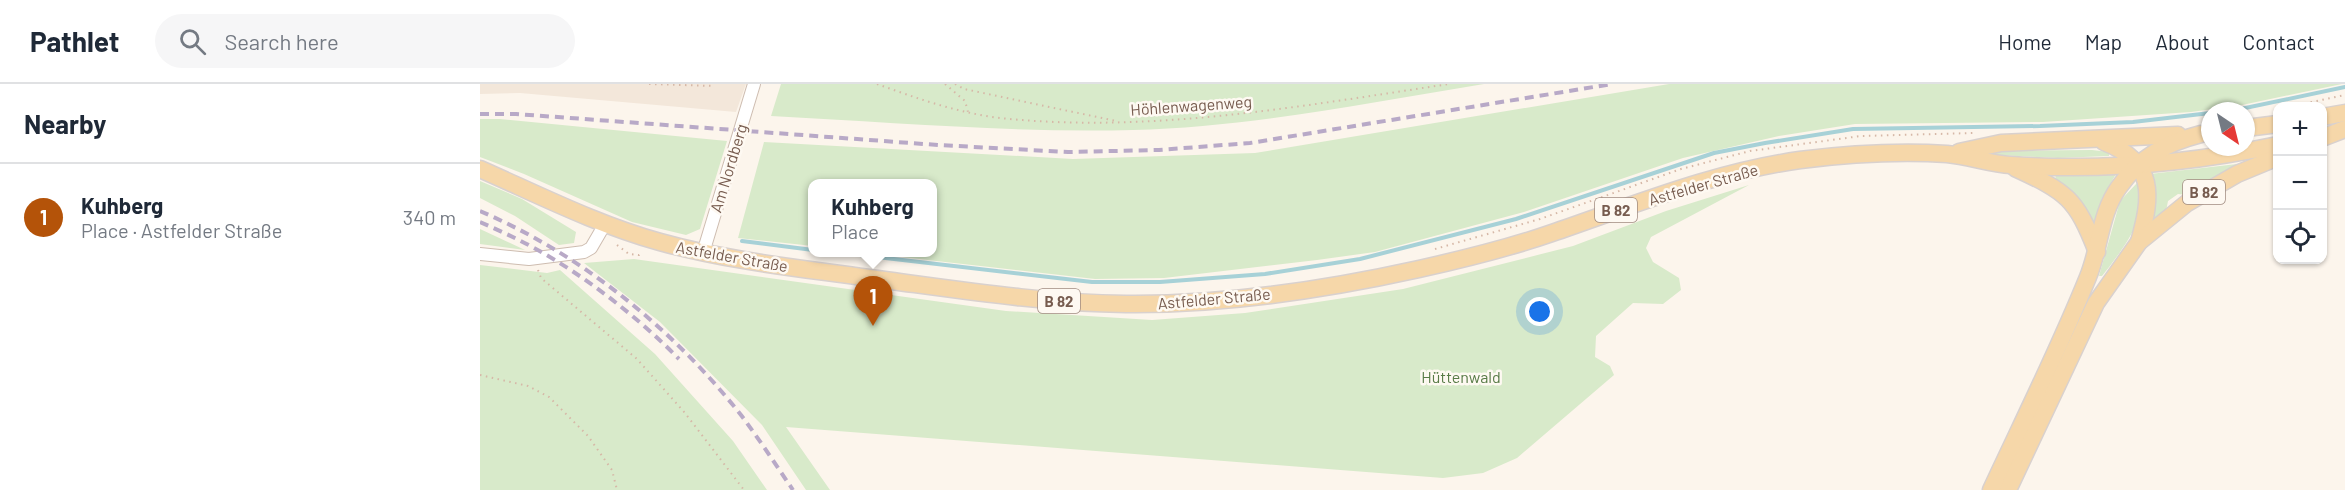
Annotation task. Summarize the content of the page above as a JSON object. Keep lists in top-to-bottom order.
{
  "streets": {
    "main road": ["Astfelder Straße", "B 82"],
    "street": ["Am Nordberg"],
    "path": ["Höhlenwagenweg"]
  },
  "crossings": [
    ["Am Nordberg", "Astfelder Straße"],
    ["Astfelder Straße", "B 82"]
  ],
  "parks": ["Hüttenwald"],
  "north": "bottom right",
  "page": {
    "header": "Pathlet",
    "search": "Search here",
    "nav": [
      "Home",
      "Map",
      "About",
      "Contact"
    ],
    "heading": "Nearby",
    "map_buttons": ["+", "−"],
    "list": [
      {
        "mark": "1",
        "name": "Kuhberg",
        "note": "Place · Astfelder Straße",
        "value": "340 m"
      }
    ],
    "popup": ["Kuhberg", "Place"],
    "pins": "1"
  }
}
